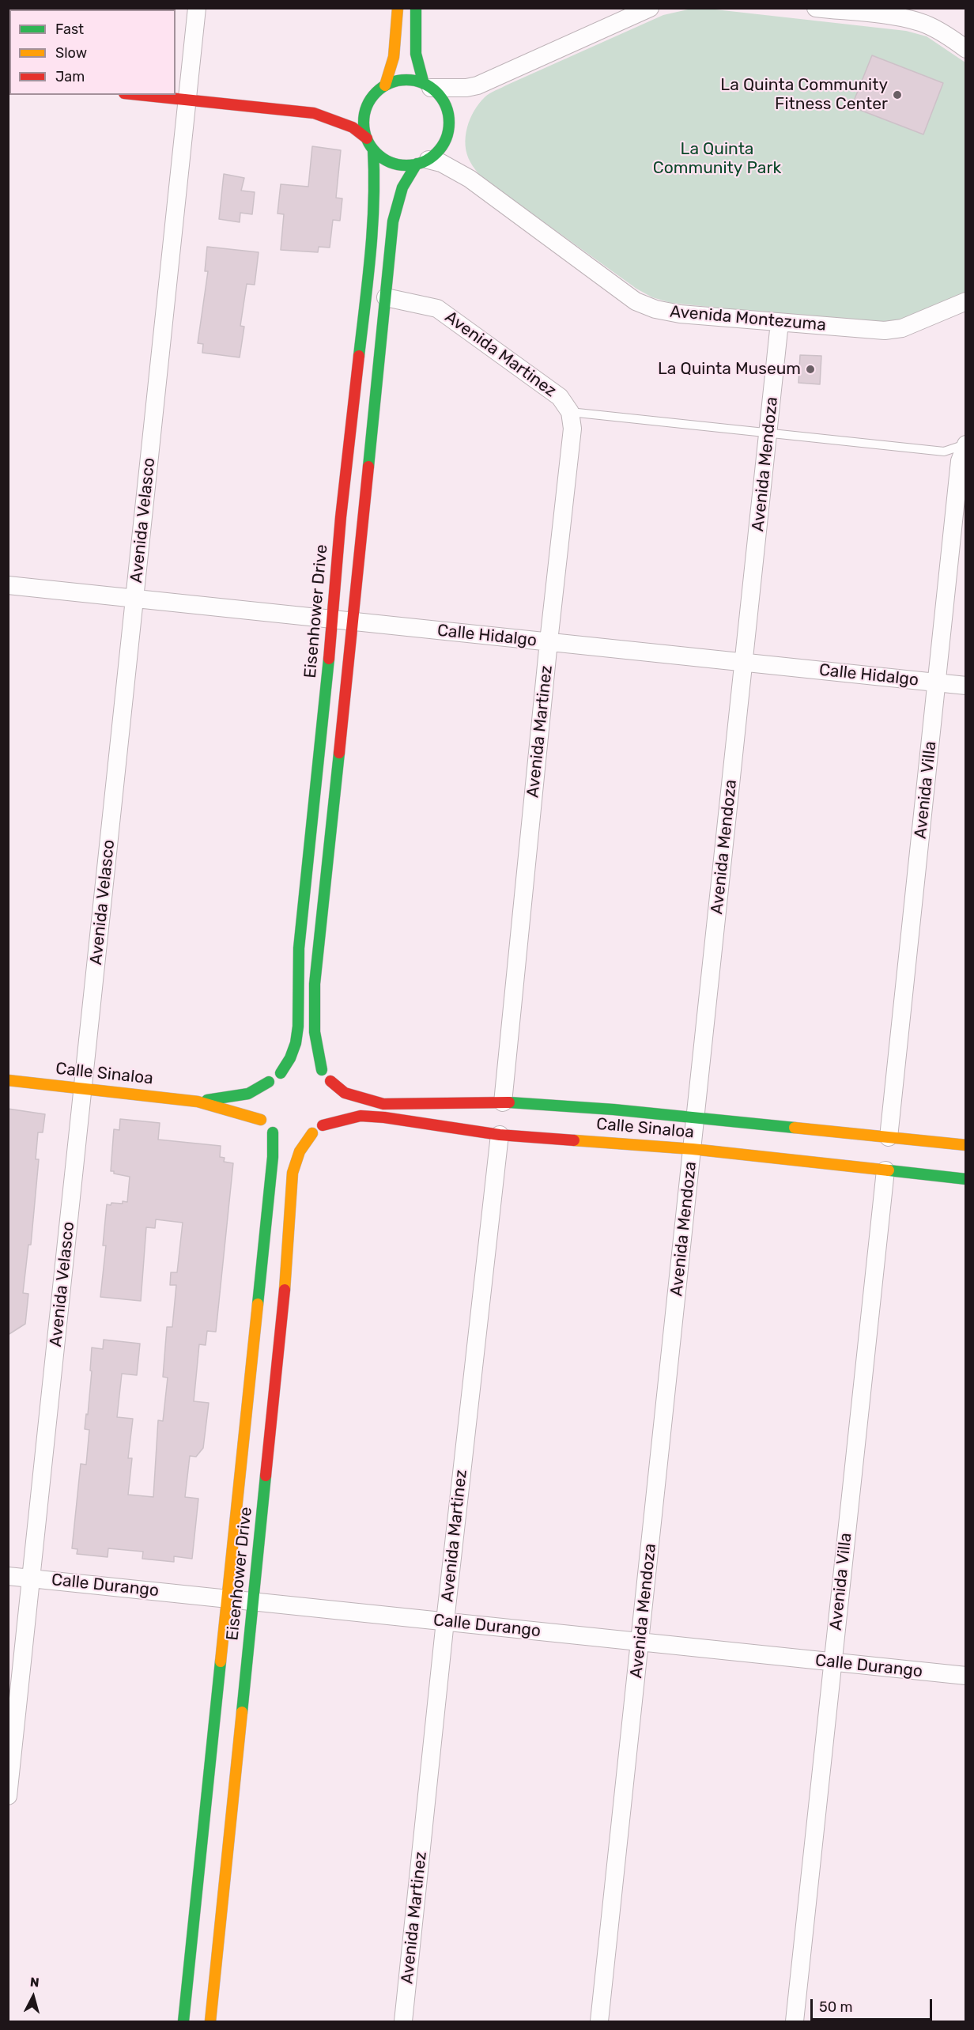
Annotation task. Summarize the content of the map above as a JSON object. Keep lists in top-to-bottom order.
{
  "streets": {
    "main road": ["Eisenhower Drive", "Calle Sinaloa"],
    "street": [
      "Avenida Montezuma",
      "Avenida Martinez",
      "Avenida Mendoza",
      "Avenida Velasco",
      "Calle Hidalgo",
      "Avenida Villa",
      "Calle Durango"
    ]
  },
  "crossings": [
    ["Avenida Montezuma", "Avenida Mendoza"],
    ["Avenida Montezuma", "Eisenhower Drive"],
    ["Avenida Martinez", "Calle Hidalgo"],
    ["Avenida Martinez", "Calle Sinaloa"],
    ["Avenida Martinez", "Calle Durango"],
    ["Avenida Mendoza", "Calle Hidalgo"],
    ["Avenida Mendoza", "Calle Sinaloa"],
    ["Avenida Mendoza", "Calle Durango"],
    ["Avenida Velasco", "Calle Hidalgo"],
    ["Avenida Velasco", "Calle Sinaloa"],
    ["Avenida Velasco", "Calle Durango"],
    ["Eisenhower Drive", "Calle Hidalgo"],
    ["Eisenhower Drive", "Calle Sinaloa"],
    ["Eisenhower Drive", "Calle Durango"],
    ["Calle Hidalgo", "Avenida Villa"],
    ["Avenida Villa", "Calle Sinaloa"],
    ["Avenida Villa", "Calle Durango"]
  ],
  "parks": ["La Quinta Community Park"],
  "places": ["La Quinta Community Fitness Center", "La Quinta Museum"],
  "legend": ["Fast", "Slow", "Jam"],
  "scale_bar": "50 m",
  "north": "top"
}
